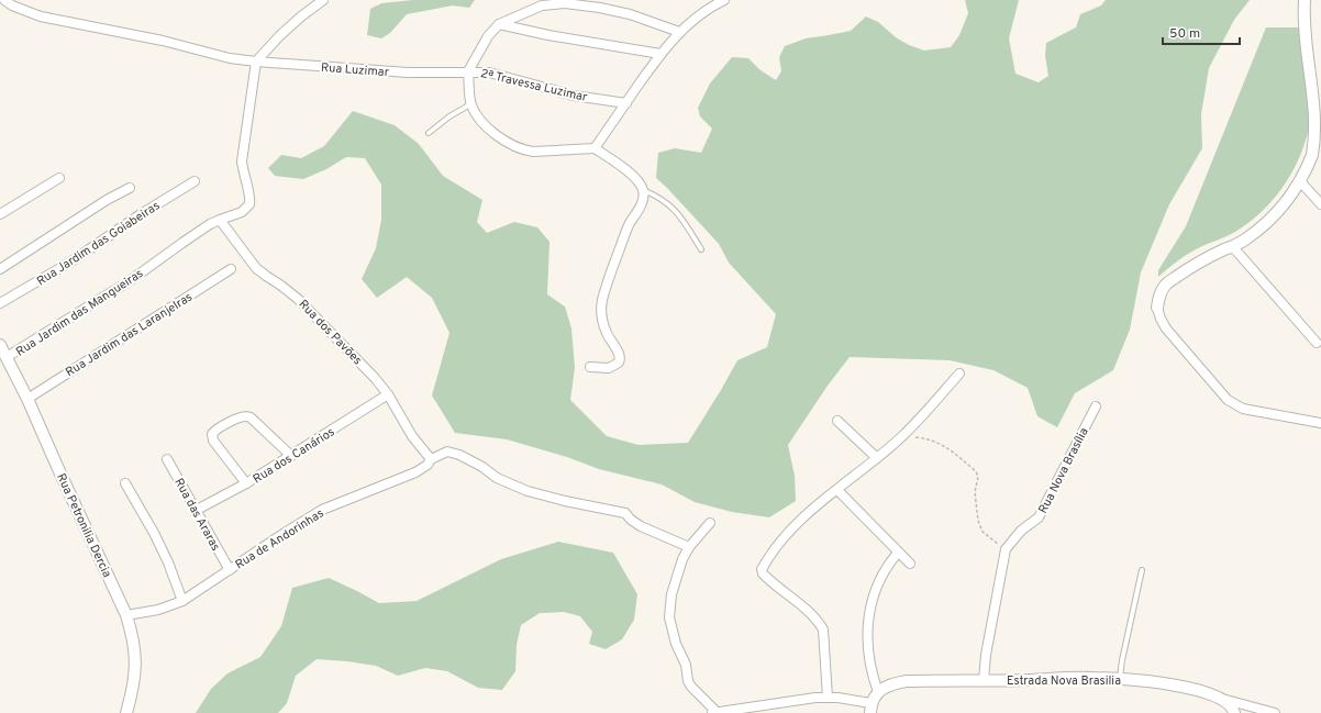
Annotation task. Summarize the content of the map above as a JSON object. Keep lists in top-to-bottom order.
{
  "streets": {
    "street": [
      "Rua Luzimar",
      "2ª Travessa Luzimar",
      "Rua Jardim das Goiabeiras",
      "Rua Jardim das Mangueiras",
      "Rua dos Pavões",
      "Rua Jardim das Laranjelras",
      "Rua dos Canários",
      "Rua Nova Brasília",
      "Rua das Araras",
      "Rua Petronilia Dercia",
      "Rua de Andorinhas",
      "Estrada Nova Brasilia"
    ]
  },
  "crossings": [
    ["Rua Luzimar", "2ª Travessa Luzimar"],
    ["Rua Luzimar", "Rua Jardim das Mangueiras"],
    ["Rua Jardim das Mangueiras", "Rua dos Pavões"],
    ["Rua Jardim das Mangueiras", "Rua Petronilia Dercia"],
    ["Rua dos Pavões", "Rua dos Canários"],
    ["Rua dos Pavões", "Rua de Andorinhas"],
    ["Rua Jardim das Laranjelras", "Rua Petronilia Dercia"],
    ["Rua dos Canários", "Rua das Araras"],
    ["Rua das Araras", "Rua de Andorinhas"],
    ["Rua Petronilia Dercia", "Rua de Andorinhas"]
  ],
  "scale_bar": "50 m"
}
